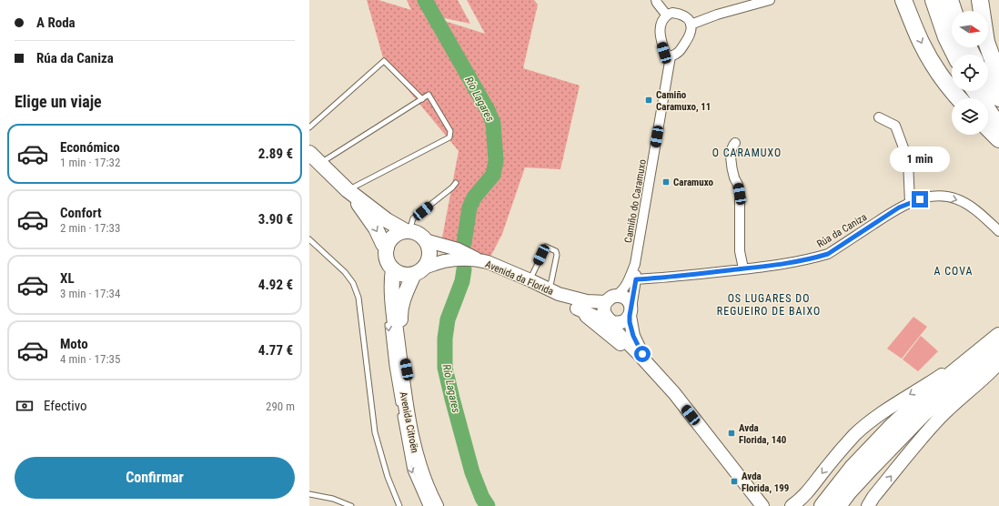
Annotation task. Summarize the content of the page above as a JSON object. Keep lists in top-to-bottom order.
{
  "streets": {
    "main road": ["Avenida da Florida", "Avenida Citroën"],
    "street": ["Camiño do Caramuxo", "Rúa da Caniza"]
  },
  "crossings": [
    ["Camiño do Caramuxo", "Rúa da Caniza"],
    ["Camiño do Caramuxo", "Avenida da Florida"]
  ],
  "districts": ["O CARAMUXO", "A COVA", "OS LUGARES DO REGUEIRO DE BAIXO"],
  "water": ["Río Lagares"],
  "places": {
    "transit": [
      "Camiño Caramuxo, 11",
      "Caramuxo",
      "Avda Florida, 140",
      "Avda Florida, 199"
    ]
  },
  "north": "right",
  "page": {
    "banner": ["A Roda", "Rúa da Caniza"],
    "heading": "Elige un viaje",
    "list": [
      {
        "name": "Económico",
        "note": "1 min · 17:32",
        "value": "2.89 €"
      },
      {
        "name": "Confort",
        "note": "2 min · 17:33",
        "value": "3.90 €"
      },
      {
        "name": "XL",
        "note": "3 min · 17:34",
        "value": "4.92 €"
      },
      {
        "name": "Moto",
        "note": "4 min · 17:35",
        "value": "4.77 €"
      }
    ],
    "bubble": "1 min",
    "pay": ["Efectivo", "290 m"],
    "buttons": "Confirmar"
  }
}
